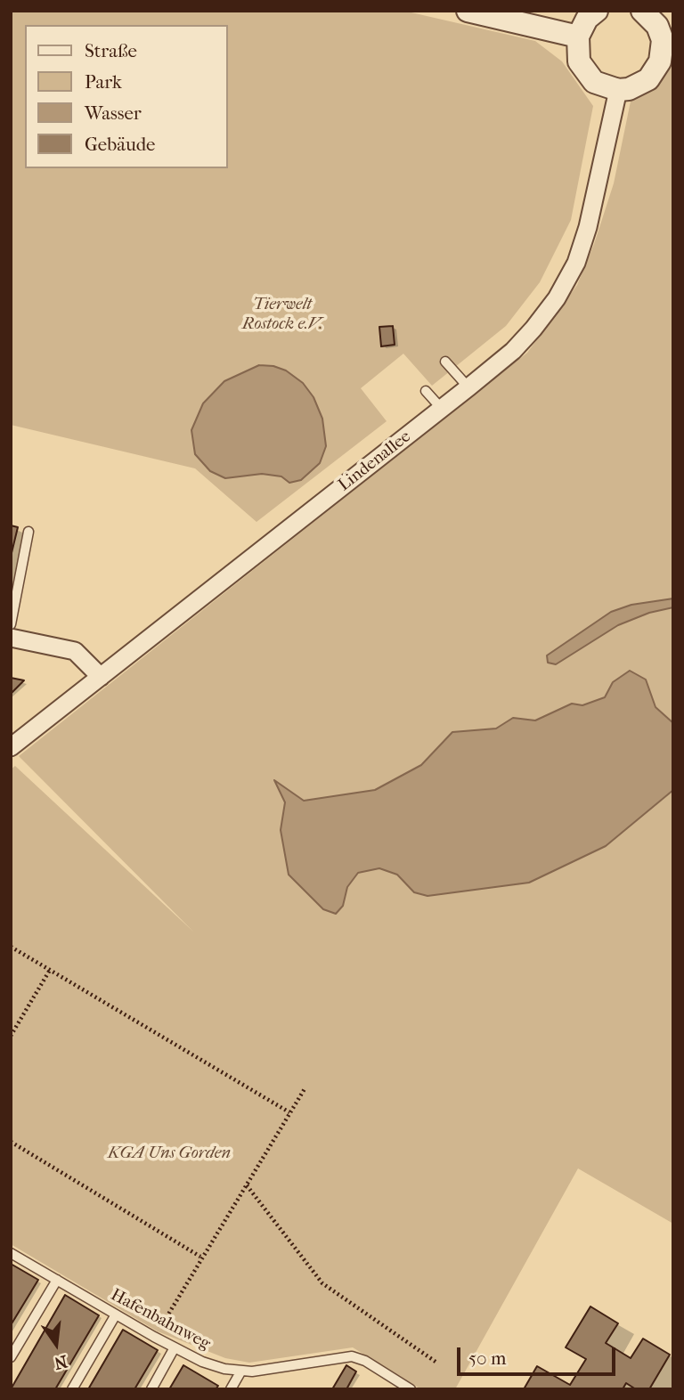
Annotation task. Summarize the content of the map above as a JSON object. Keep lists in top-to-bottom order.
{
  "streets": {
    "street": ["Lindenallee"],
    "lane": ["Hafenbahnweg"]
  },
  "parks": ["Tierwelt Rostock e.V.", "KGA Uns Gorden"],
  "legend": [
    "Straße",
    "Park",
    "Wasser",
    "Gebäude"
  ],
  "scale_bar": "50 m",
  "north": "bottom"
}
